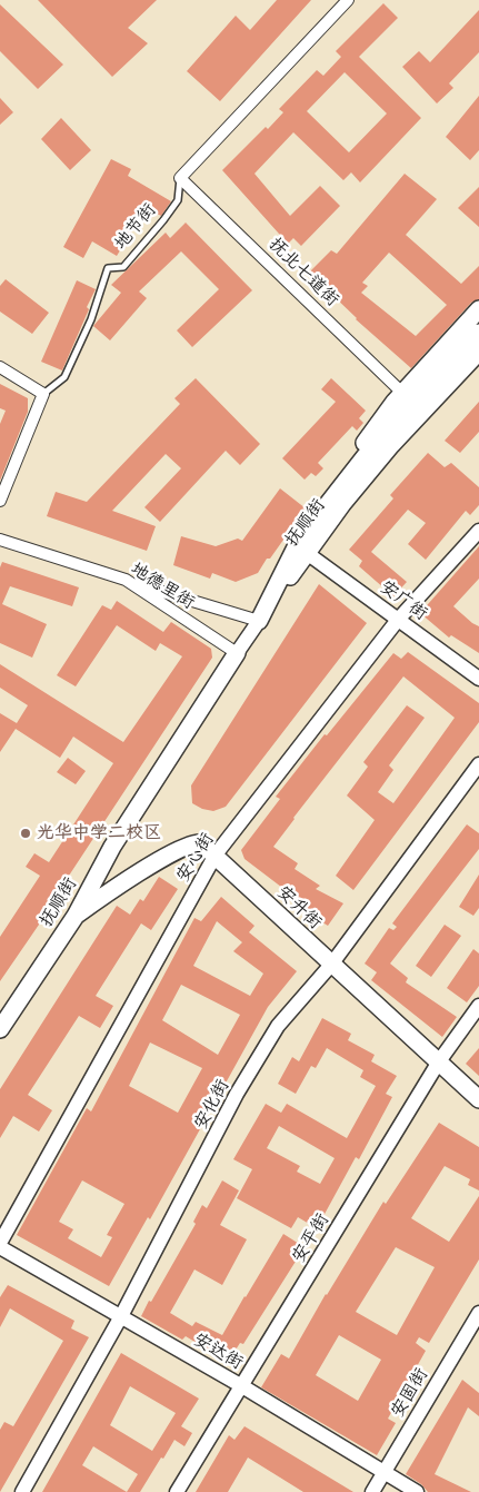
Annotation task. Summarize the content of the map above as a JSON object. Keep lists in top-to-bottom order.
{
  "streets": {
    "main road": ["抚顺街", "安升街"],
    "street": [
      "地节街",
      "抚北七道街",
      "地德里街",
      "安广街",
      "安心街",
      "安化街",
      "安平街",
      "安达街",
      "安固街"
    ]
  },
  "crossings": [
    ["地节街", "抚北七道街"],
    ["抚北七道街", "抚顺街"],
    ["抚顺街", "地德里街"],
    ["抚顺街", "安广街"],
    ["抚顺街", "安升街"],
    ["安广街", "安心街"],
    ["安心街", "安升街"],
    ["安升街", "安化街"],
    ["安升街", "安平街"],
    ["安化街", "安达街"],
    ["安平街", "安达街"],
    ["安达街", "安固街"]
  ],
  "places": ["光华中学二校区"]
}
